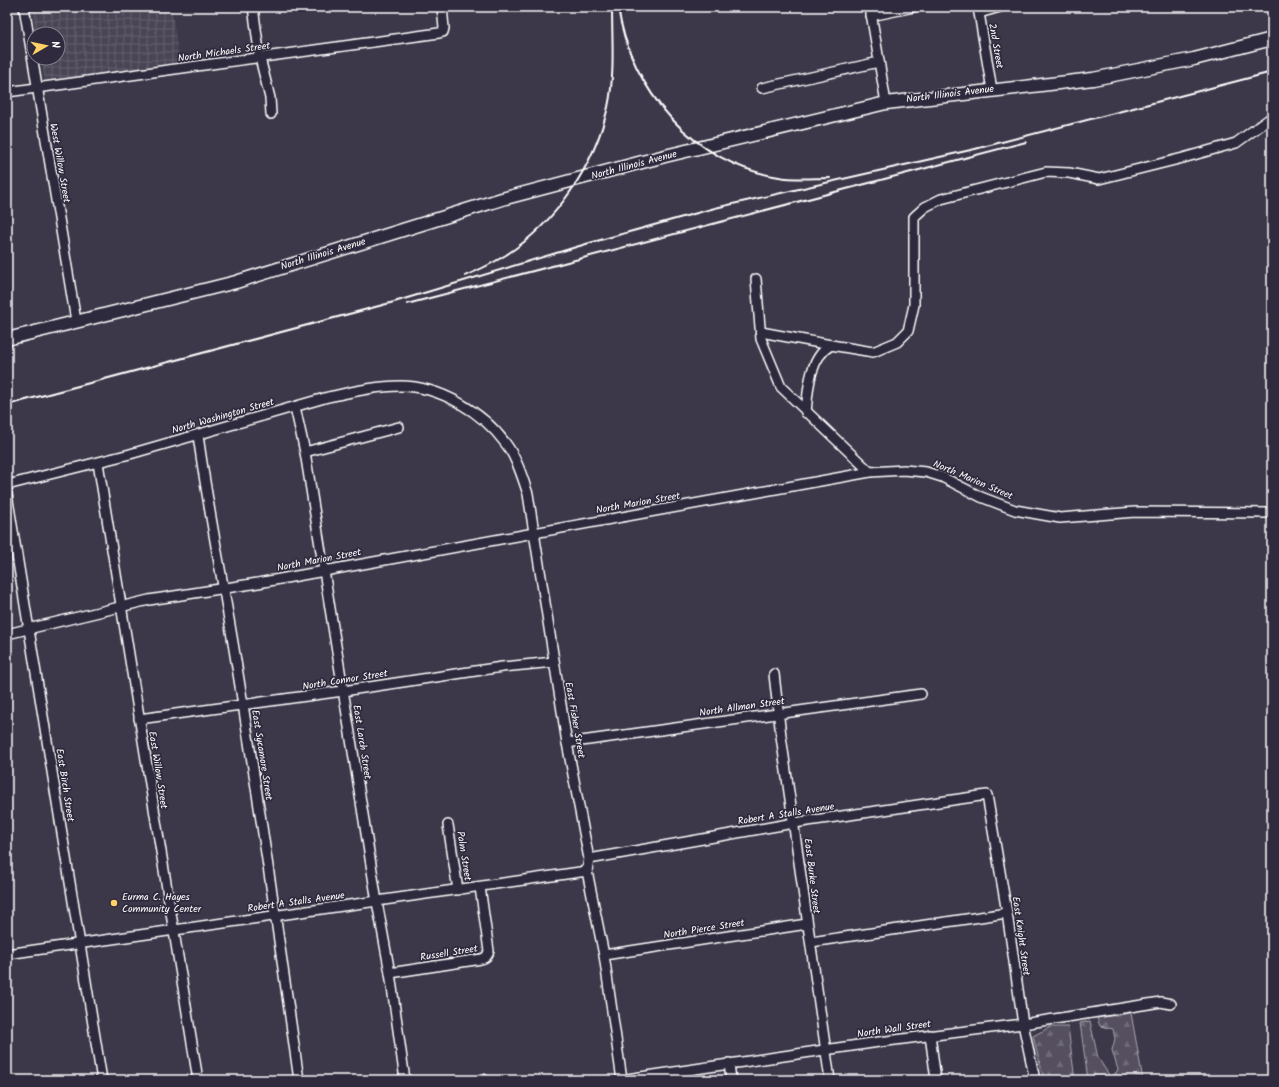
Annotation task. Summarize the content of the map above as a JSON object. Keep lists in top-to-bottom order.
{
  "streets": {
    "main road": ["North Illinois Avenue"],
    "street": [
      "2nd Street",
      "North Michaels Street",
      "West Willow Street",
      "North Washington Street",
      "North Marion Street",
      "North Connor Street",
      "North Allman Street",
      "East Fisher Street",
      "East Larch Street",
      "East Sycamore Street",
      "East Willow Street",
      "East Birch Street",
      "Robert A Stalls Avenue",
      "Palm Street",
      "East Burke Street",
      "North Pierce Street",
      "East Knight Street",
      "Russell Street",
      "North Wall Street"
    ]
  },
  "crossings": [
    ["2nd Street", "North Illinois Avenue"],
    ["North Michaels Street", "West Willow Street"],
    ["North Illinois Avenue", "West Willow Street"],
    ["North Washington Street", "East Fisher Street"],
    ["North Washington Street", "East Larch Street"],
    ["North Washington Street", "East Sycamore Street"],
    ["North Washington Street", "East Willow Street"],
    ["North Marion Street", "East Fisher Street"],
    ["North Marion Street", "East Larch Street"],
    ["North Marion Street", "East Sycamore Street"],
    ["North Marion Street", "East Willow Street"],
    ["North Marion Street", "East Birch Street"],
    ["North Connor Street", "East Fisher Street"],
    ["North Connor Street", "East Larch Street"],
    ["North Connor Street", "East Sycamore Street"],
    ["North Connor Street", "East Willow Street"],
    ["North Allman Street", "East Fisher Street"],
    ["North Allman Street", "East Burke Street"],
    ["East Fisher Street", "Robert A Stalls Avenue"],
    ["East Fisher Street", "North Pierce Street"],
    ["East Fisher Street", "North Wall Street"],
    ["East Larch Street", "Robert A Stalls Avenue"],
    ["East Larch Street", "Russell Street"],
    ["East Sycamore Street", "Robert A Stalls Avenue"],
    ["East Willow Street", "Robert A Stalls Avenue"],
    ["East Birch Street", "Robert A Stalls Avenue"],
    ["Robert A Stalls Avenue", "Palm Street"],
    ["Robert A Stalls Avenue", "East Burke Street"],
    ["Robert A Stalls Avenue", "East Knight Street"],
    ["Robert A Stalls Avenue", "Russell Street"],
    ["East Burke Street", "North Pierce Street"],
    ["East Burke Street", "North Wall Street"],
    ["East Knight Street", "North Wall Street"]
  ],
  "places": ["Eurma C. Hayes Community Center"],
  "north": "right"
}
